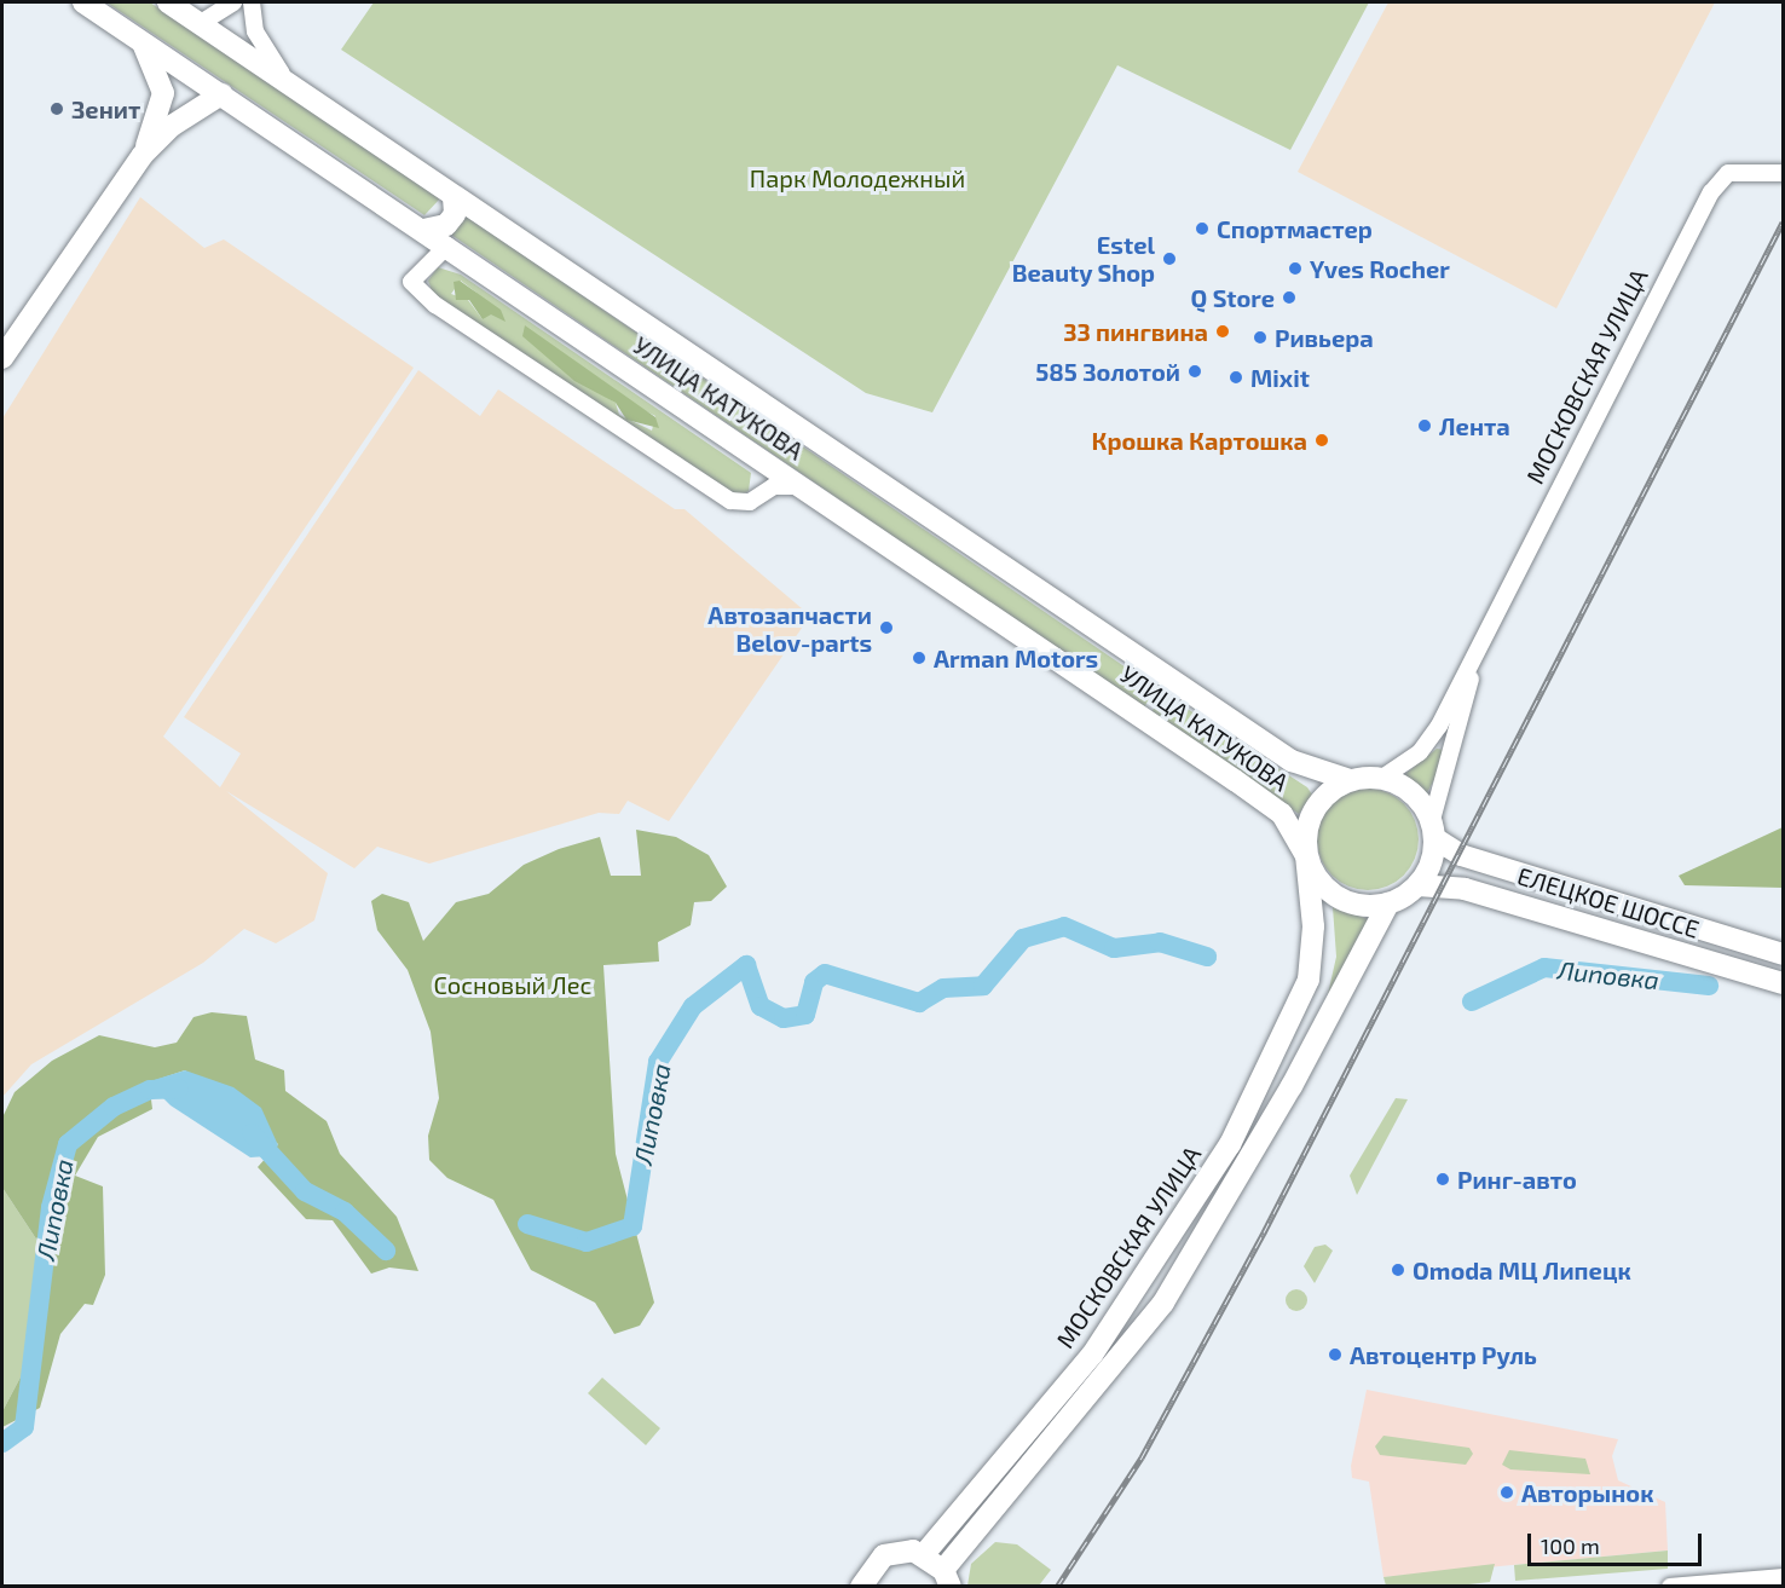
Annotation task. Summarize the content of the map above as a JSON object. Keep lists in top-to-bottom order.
{
  "streets": {
    "main road": ["МОСКОВСКАЯ УЛИЦА", "УЛИЦА КАТУКОВА", "ЕЛЕЦКОЕ ШОССЕ"]
  },
  "crossings": [
    ["МОСКОВСКАЯ УЛИЦА", "УЛИЦА КАТУКОВА"],
    ["МОСКОВСКАЯ УЛИЦА", "ЕЛЕЦКОЕ ШОССЕ"],
    ["УЛИЦА КАТУКОВА", "ЕЛЕЦКОЕ ШОССЕ"]
  ],
  "water": ["Липовка"],
  "parks": ["Парк Молодежный", "Сосновый Лес"],
  "places": [
    "Зенит",
    "Спортмастер",
    "Estel Beauty Shop",
    "Yves Rocher",
    "Q Store",
    "33 пингвина",
    "Ривьера",
    "585 Золотой",
    "Mixit",
    "Лента",
    "Крошка Картошка",
    "Автозапчасти Belov-parts",
    "Arman Motors",
    "Ринг-авто",
    "Omoda МЦ Липецк",
    "Автоцентр Руль",
    "Авторынок"
  ],
  "scale_bar": "100 m"
}
